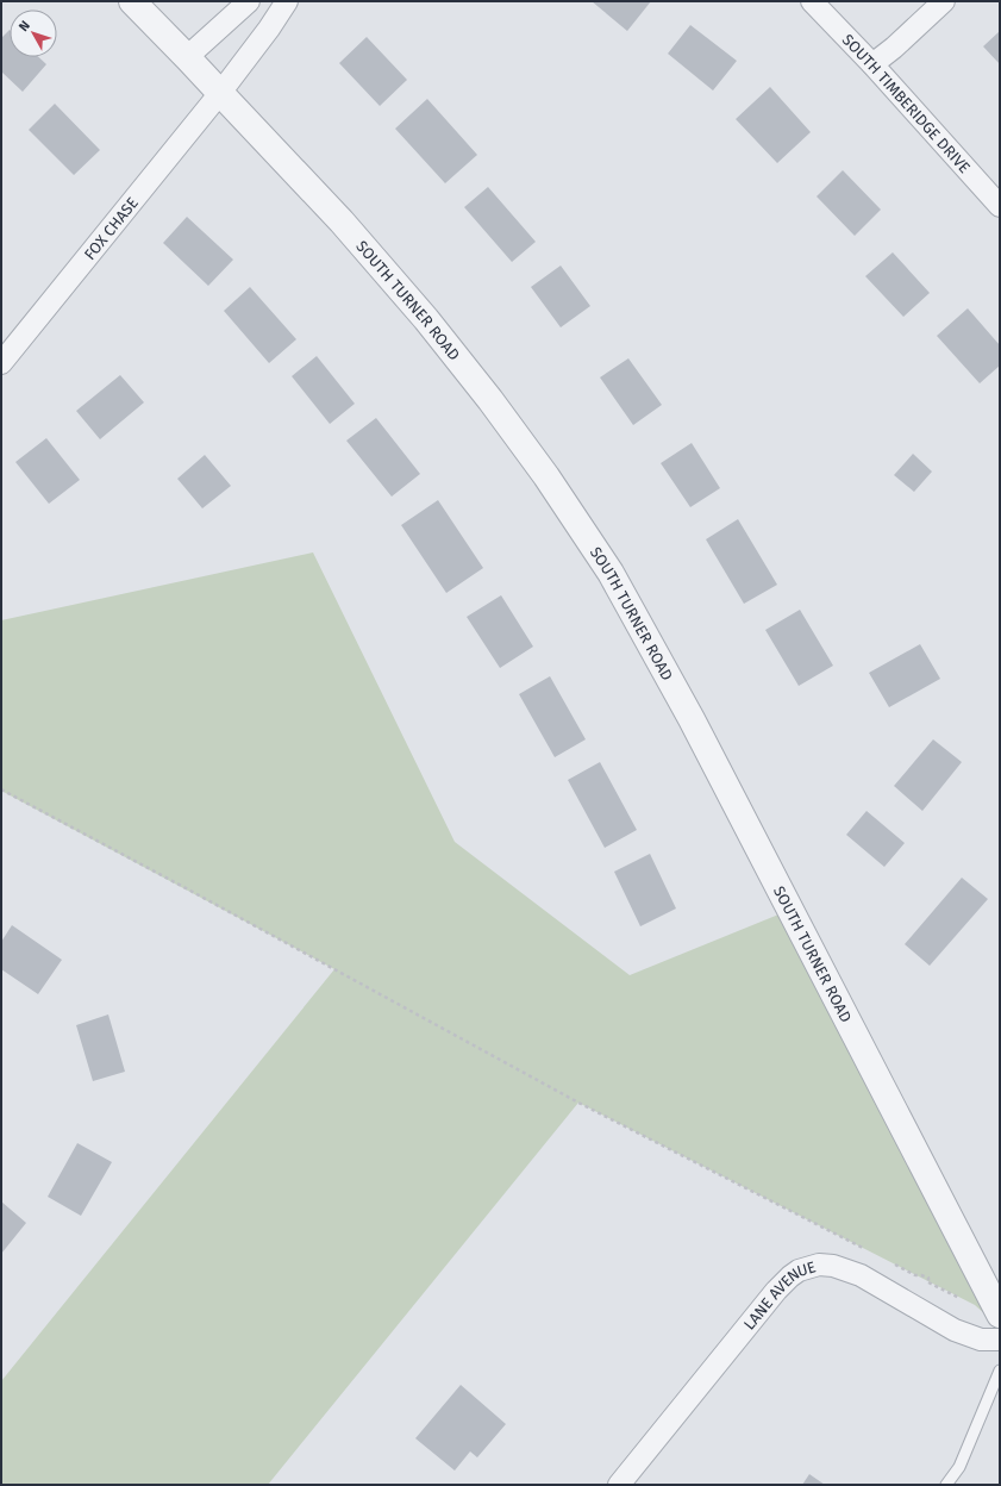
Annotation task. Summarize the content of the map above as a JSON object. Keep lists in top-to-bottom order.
{
  "streets": {
    "street": [
      "SOUTH TIMBERIDGE DRIVE",
      "FOX CHASE",
      "SOUTH TURNER ROAD",
      "LANE AVENUE"
    ]
  },
  "crossings": [
    ["FOX CHASE", "SOUTH TURNER ROAD"]
  ],
  "north": "top left"
}
